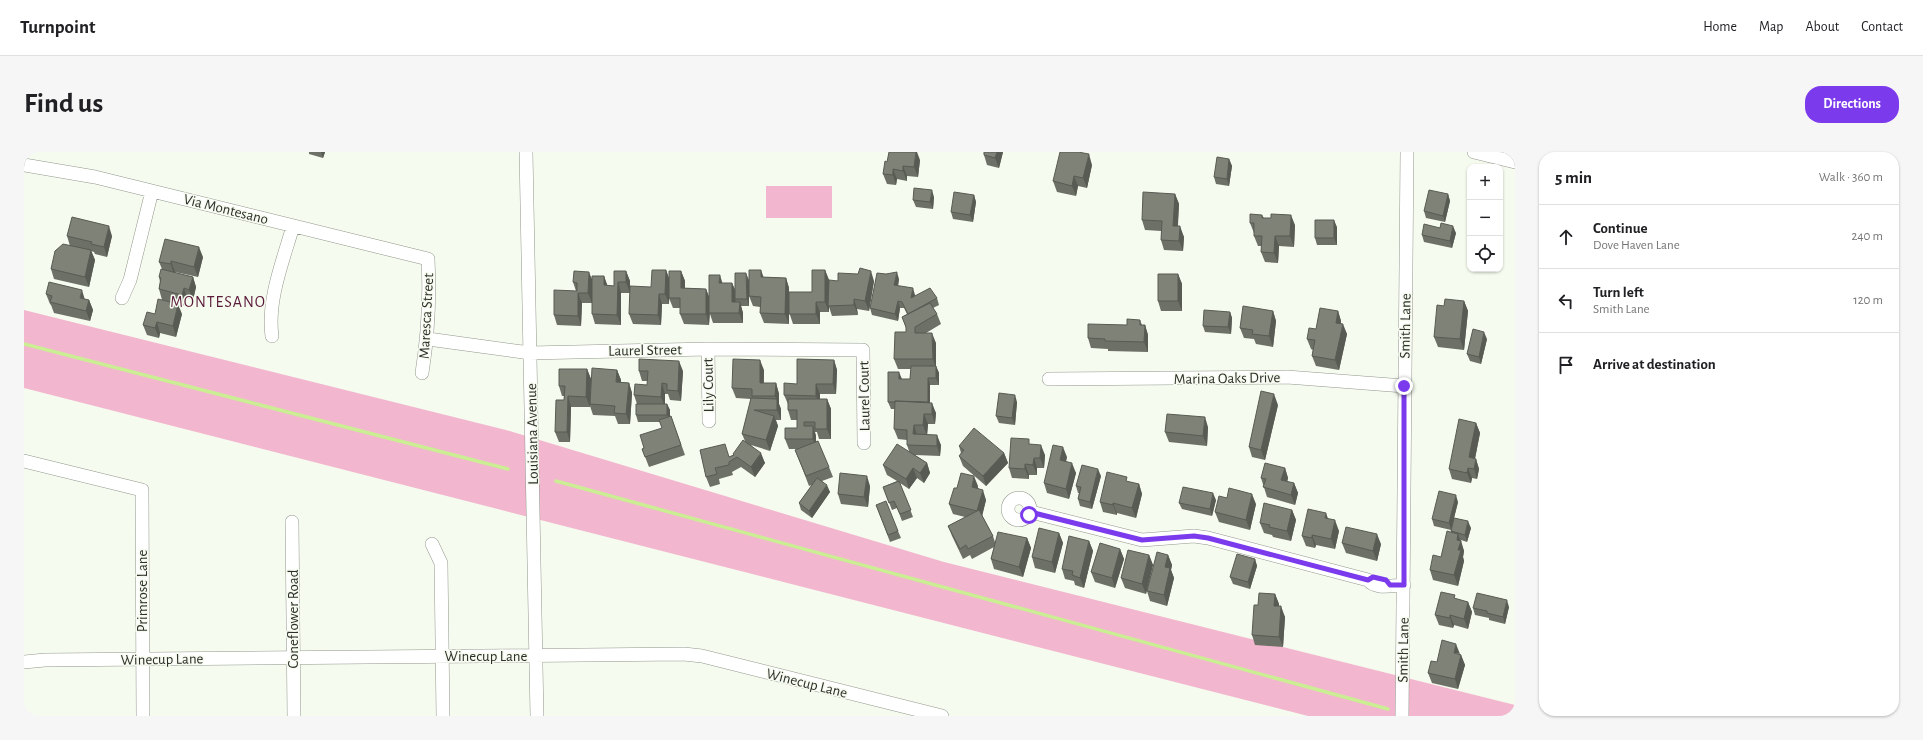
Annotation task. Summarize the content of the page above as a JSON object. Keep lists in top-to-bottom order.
{
  "streets": {
    "street": [
      "Via Montesano",
      "Maresca Street",
      "Smith Lane",
      "Laurel Street",
      "Marina Oaks Drive",
      "Lily Court",
      "Laurel Court",
      "Louisiana Avenue",
      "Primrose Lane",
      "Coneflower Road",
      "Winecup Lane"
    ]
  },
  "crossings": [
    ["Via Montesano", "Maresca Street"],
    ["Maresca Street", "Laurel Street"],
    ["Smith Lane", "Marina Oaks Drive"],
    ["Laurel Street", "Lily Court"],
    ["Laurel Street", "Laurel Court"],
    ["Laurel Street", "Louisiana Avenue"],
    ["Louisiana Avenue", "Winecup Lane"],
    ["Primrose Lane", "Winecup Lane"],
    ["Coneflower Road", "Winecup Lane"]
  ],
  "districts": ["MONTESANO"],
  "page": {
    "header": "Turnpoint",
    "nav": [
      "Home",
      "Map",
      "About",
      "Contact"
    ],
    "buttons": "Directions",
    "title": "Find us",
    "heading": ["5 min", "Walk · 360 m"],
    "map_buttons": ["+", "−"],
    "list": [
      ["Continue", "Dove Haven Lane", "240 m"],
      ["Turn left", "Smith Lane", "120 m"],
      "Arrive at destination"
    ]
  }
}
